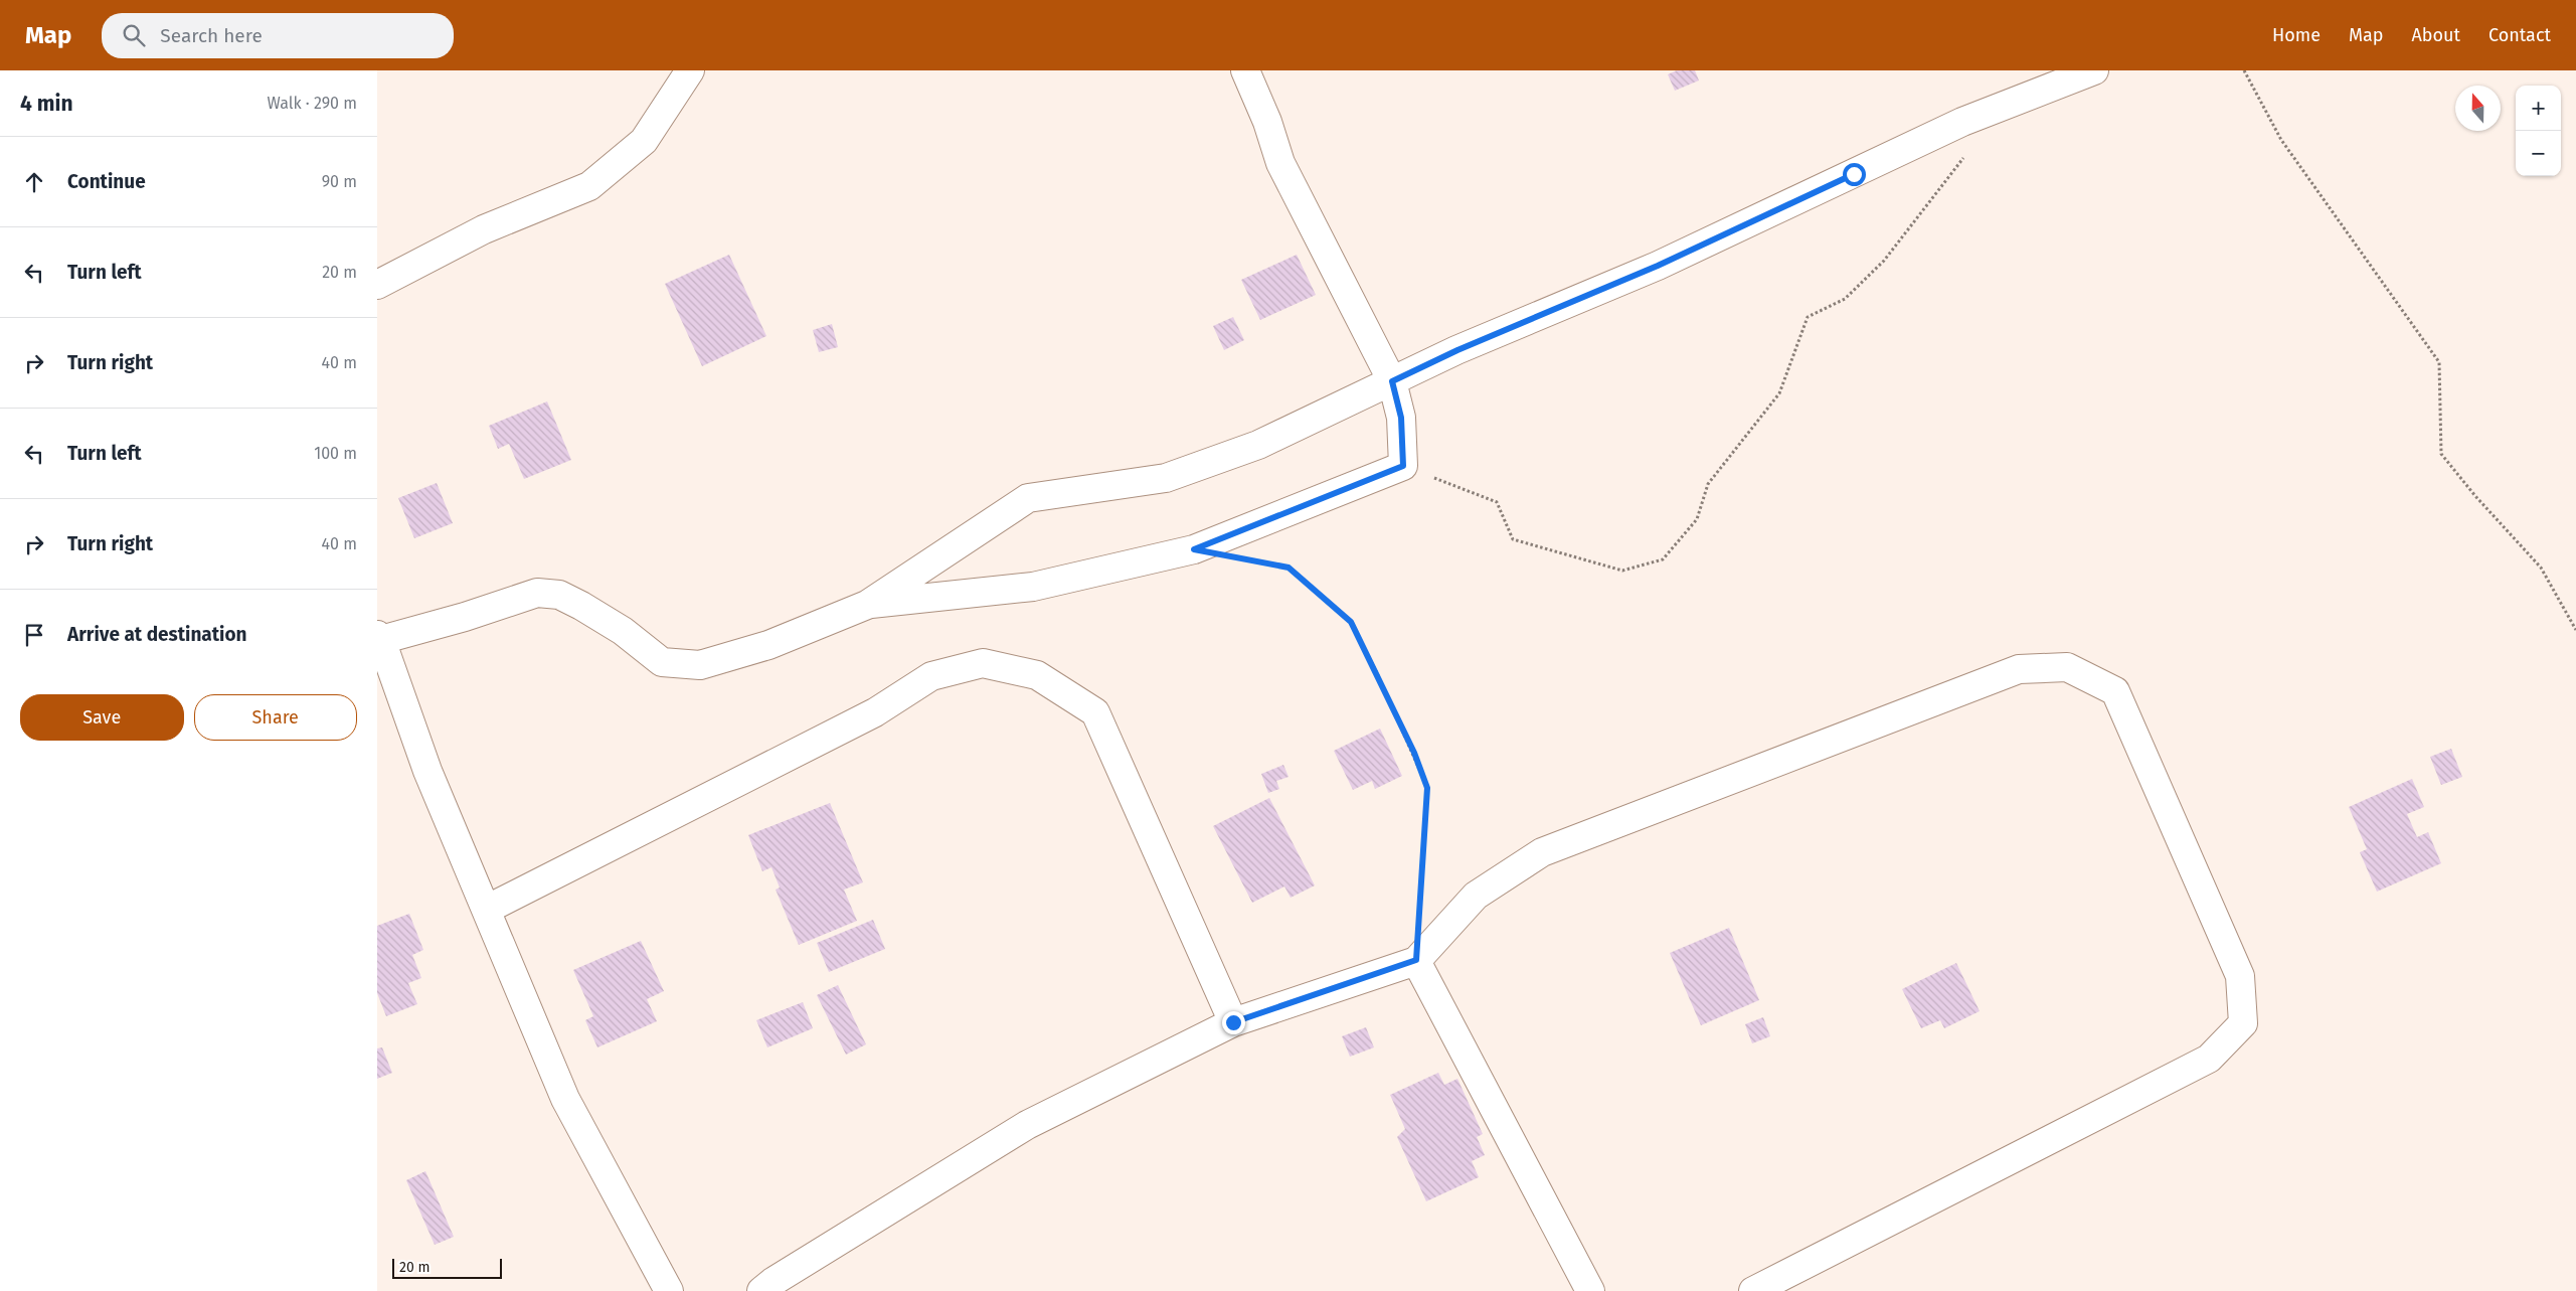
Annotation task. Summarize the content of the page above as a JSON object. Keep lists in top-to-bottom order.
{
  "scale_bar": "20 m",
  "north": "top",
  "page": {
    "header": "Map",
    "search": "Search here",
    "nav": [
      "Home",
      "Map",
      "About",
      "Contact"
    ],
    "heading": ["4 min", "Walk · 290 m"],
    "map_buttons": ["+", "−"],
    "list": [
      ["Continue", "90 m"],
      ["Turn left", "20 m"],
      ["Turn right", "40 m"],
      ["Turn left", "100 m"],
      ["Turn right", "40 m"],
      "Arrive at destination"
    ],
    "buttons": ["Save", "Share"],
    "scale": "20 m"
  }
}
